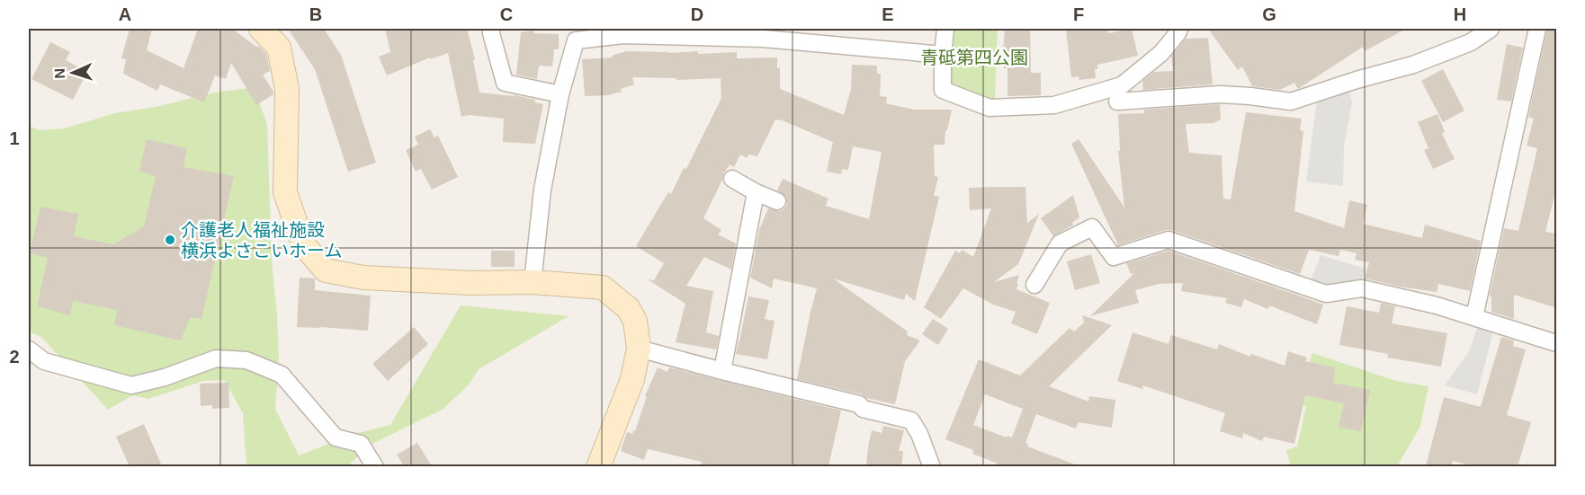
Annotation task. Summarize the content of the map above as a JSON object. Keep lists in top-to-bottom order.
{
  "parks": ["青砥第四公園"],
  "places": ["介護老人福祉施設 横浜よさこいホーム"],
  "north": "left",
  "grid": {
    "columns": [
      "A",
      "B",
      "C",
      "D",
      "E",
      "F",
      "G",
      "H"
    ],
    "rows": ["1", "2"]
  }
}
